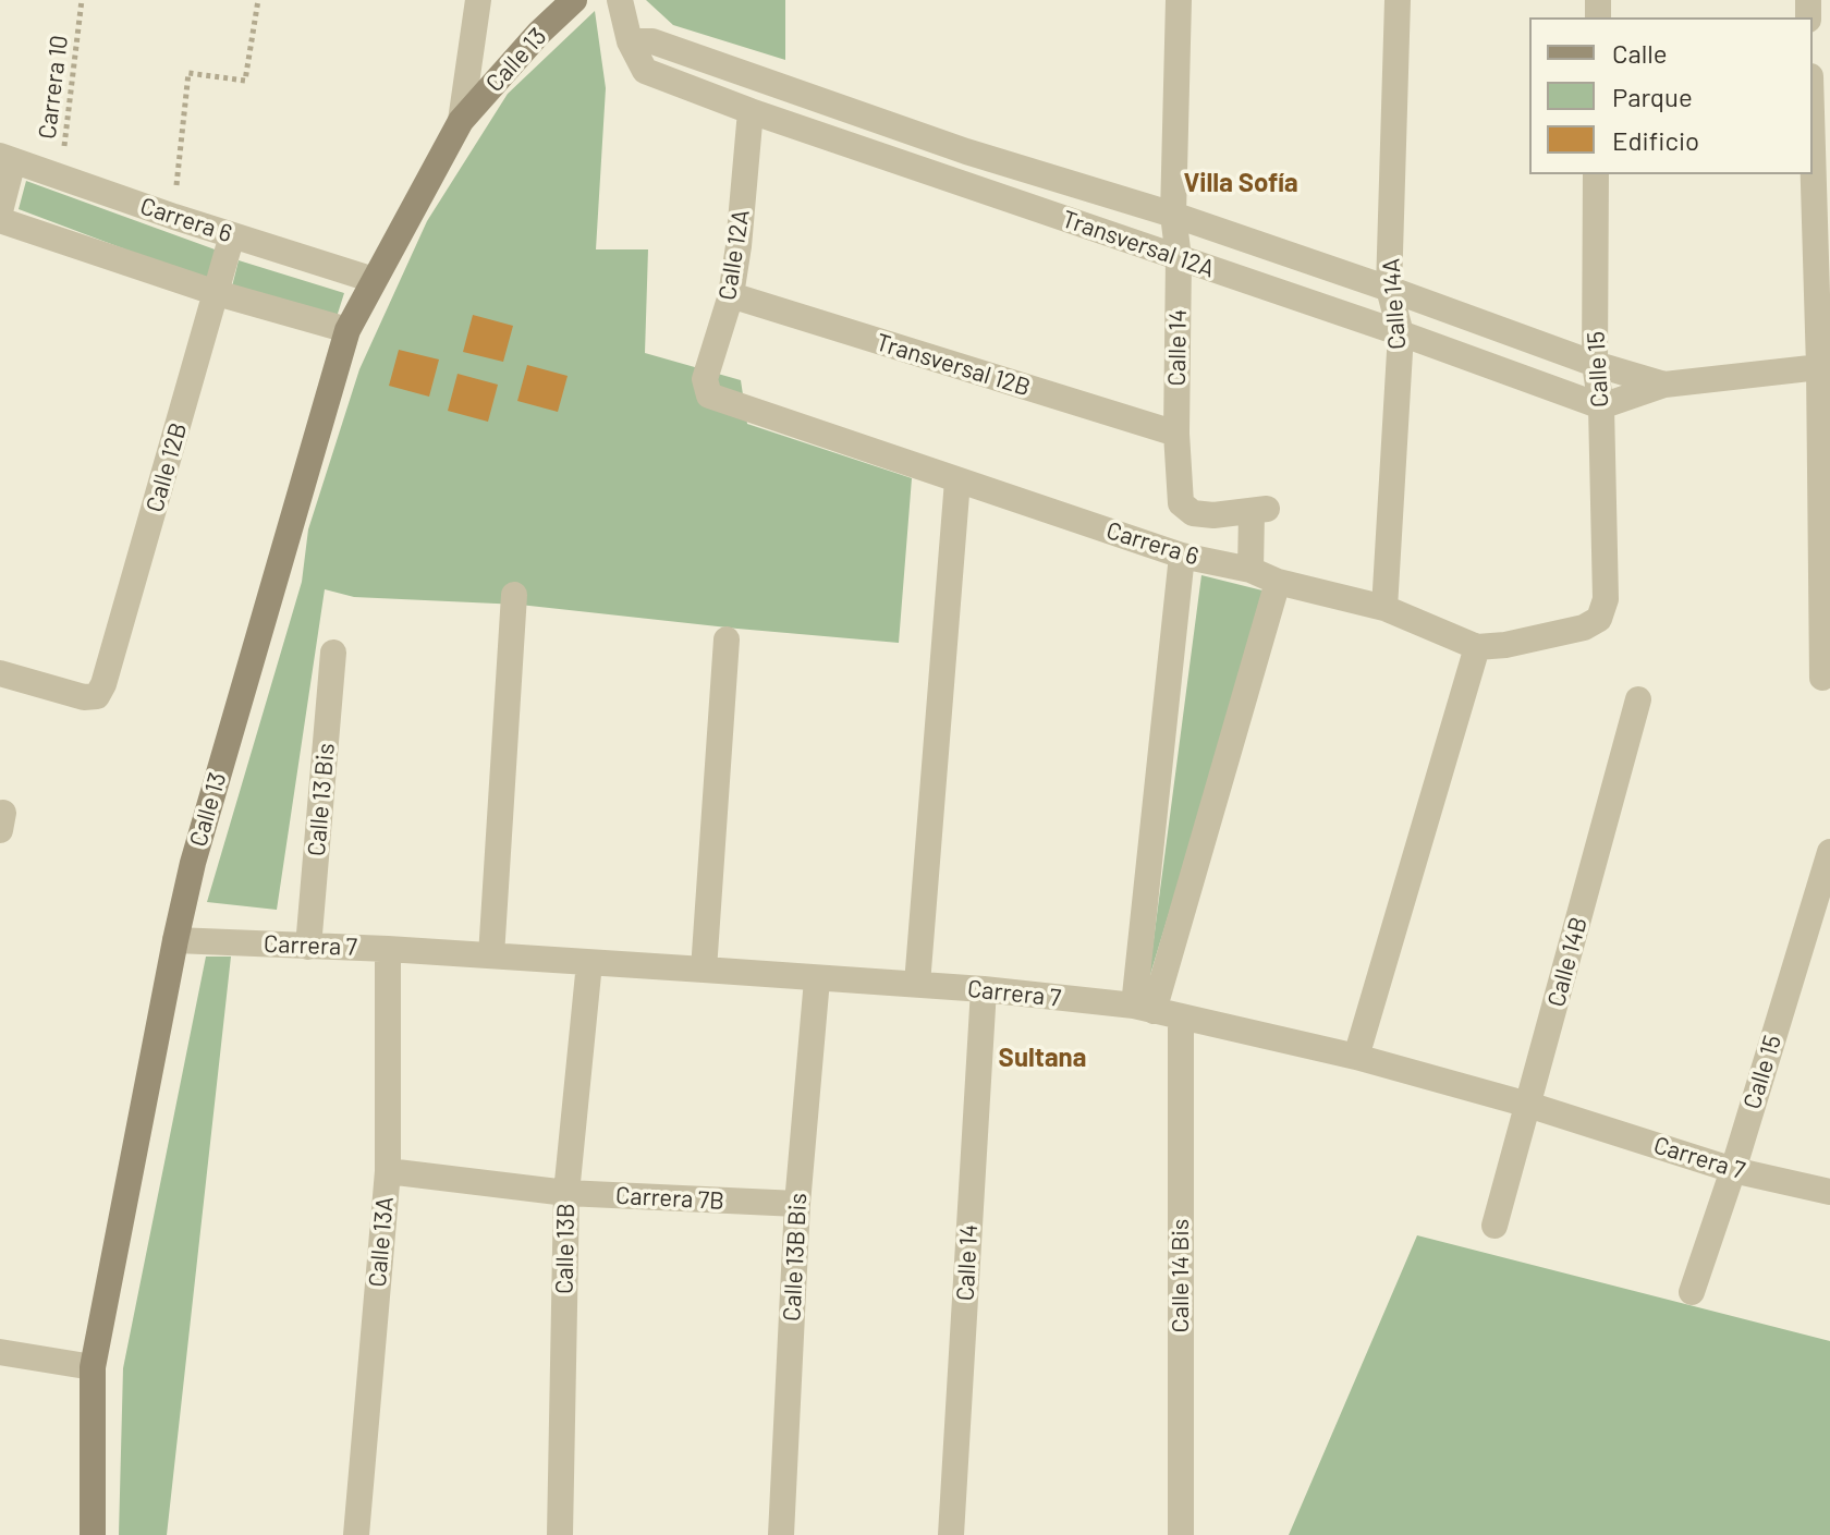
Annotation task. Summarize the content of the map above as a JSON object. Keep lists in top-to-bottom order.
{
  "streets": {
    "main road": ["Calle 13"],
    "street": [
      "Carrera 6",
      "Transversal 12A",
      "Calle 12A",
      "Calle 14A",
      "Calle 14",
      "Transversal 12B",
      "Calle 15",
      "Calle 12B",
      "Calle 13 Bis",
      "Carrera 7",
      "Calle 14B",
      "Carrera 7B",
      "Calle 13A",
      "Calle 13B",
      "Calle 13B Bis",
      "Calle 14 Bis"
    ],
    "path": ["Carrera 10"]
  },
  "crossings": [
    ["Calle 13", "Carrera 6"],
    ["Calle 13", "Carrera 7"],
    ["Carrera 10", "Carrera 6"],
    ["Carrera 6", "Calle 12A"],
    ["Carrera 6", "Calle 14A"],
    ["Carrera 6", "Calle 14"],
    ["Carrera 6", "Calle 15"],
    ["Carrera 6", "Calle 12B"],
    ["Transversal 12A", "Calle 12A"],
    ["Transversal 12A", "Calle 14A"],
    ["Transversal 12A", "Calle 14"],
    ["Transversal 12A", "Calle 15"],
    ["Calle 12A", "Transversal 12B"],
    ["Calle 14", "Transversal 12B"],
    ["Calle 14", "Carrera 7"],
    ["Calle 15", "Carrera 7"],
    ["Calle 13 Bis", "Carrera 7"],
    ["Carrera 7", "Calle 14B"],
    ["Carrera 7", "Calle 13A"],
    ["Carrera 7", "Calle 13B"],
    ["Carrera 7", "Calle 13B Bis"],
    ["Carrera 7", "Calle 14 Bis"],
    ["Carrera 7B", "Calle 13A"],
    ["Carrera 7B", "Calle 13B"],
    ["Carrera 7B", "Calle 13B Bis"]
  ],
  "districts": ["Villa Sofía", "Sultana"],
  "legend": ["Calle", "Parque", "Edificio"]
}
